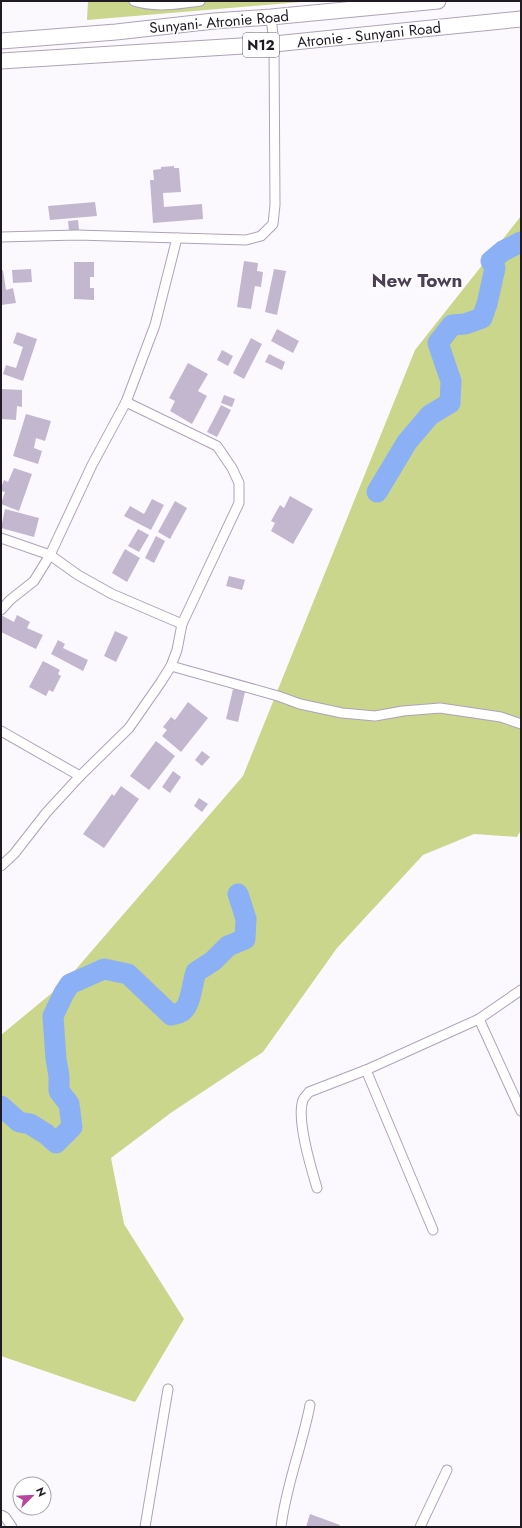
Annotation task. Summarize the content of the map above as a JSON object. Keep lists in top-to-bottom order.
{
  "streets": {
    "highway": ["Sunyani- Atronie Road", "Atronie - Sunyani Road", "N12"]
  },
  "districts": ["New Town"],
  "north": "top right"
}
